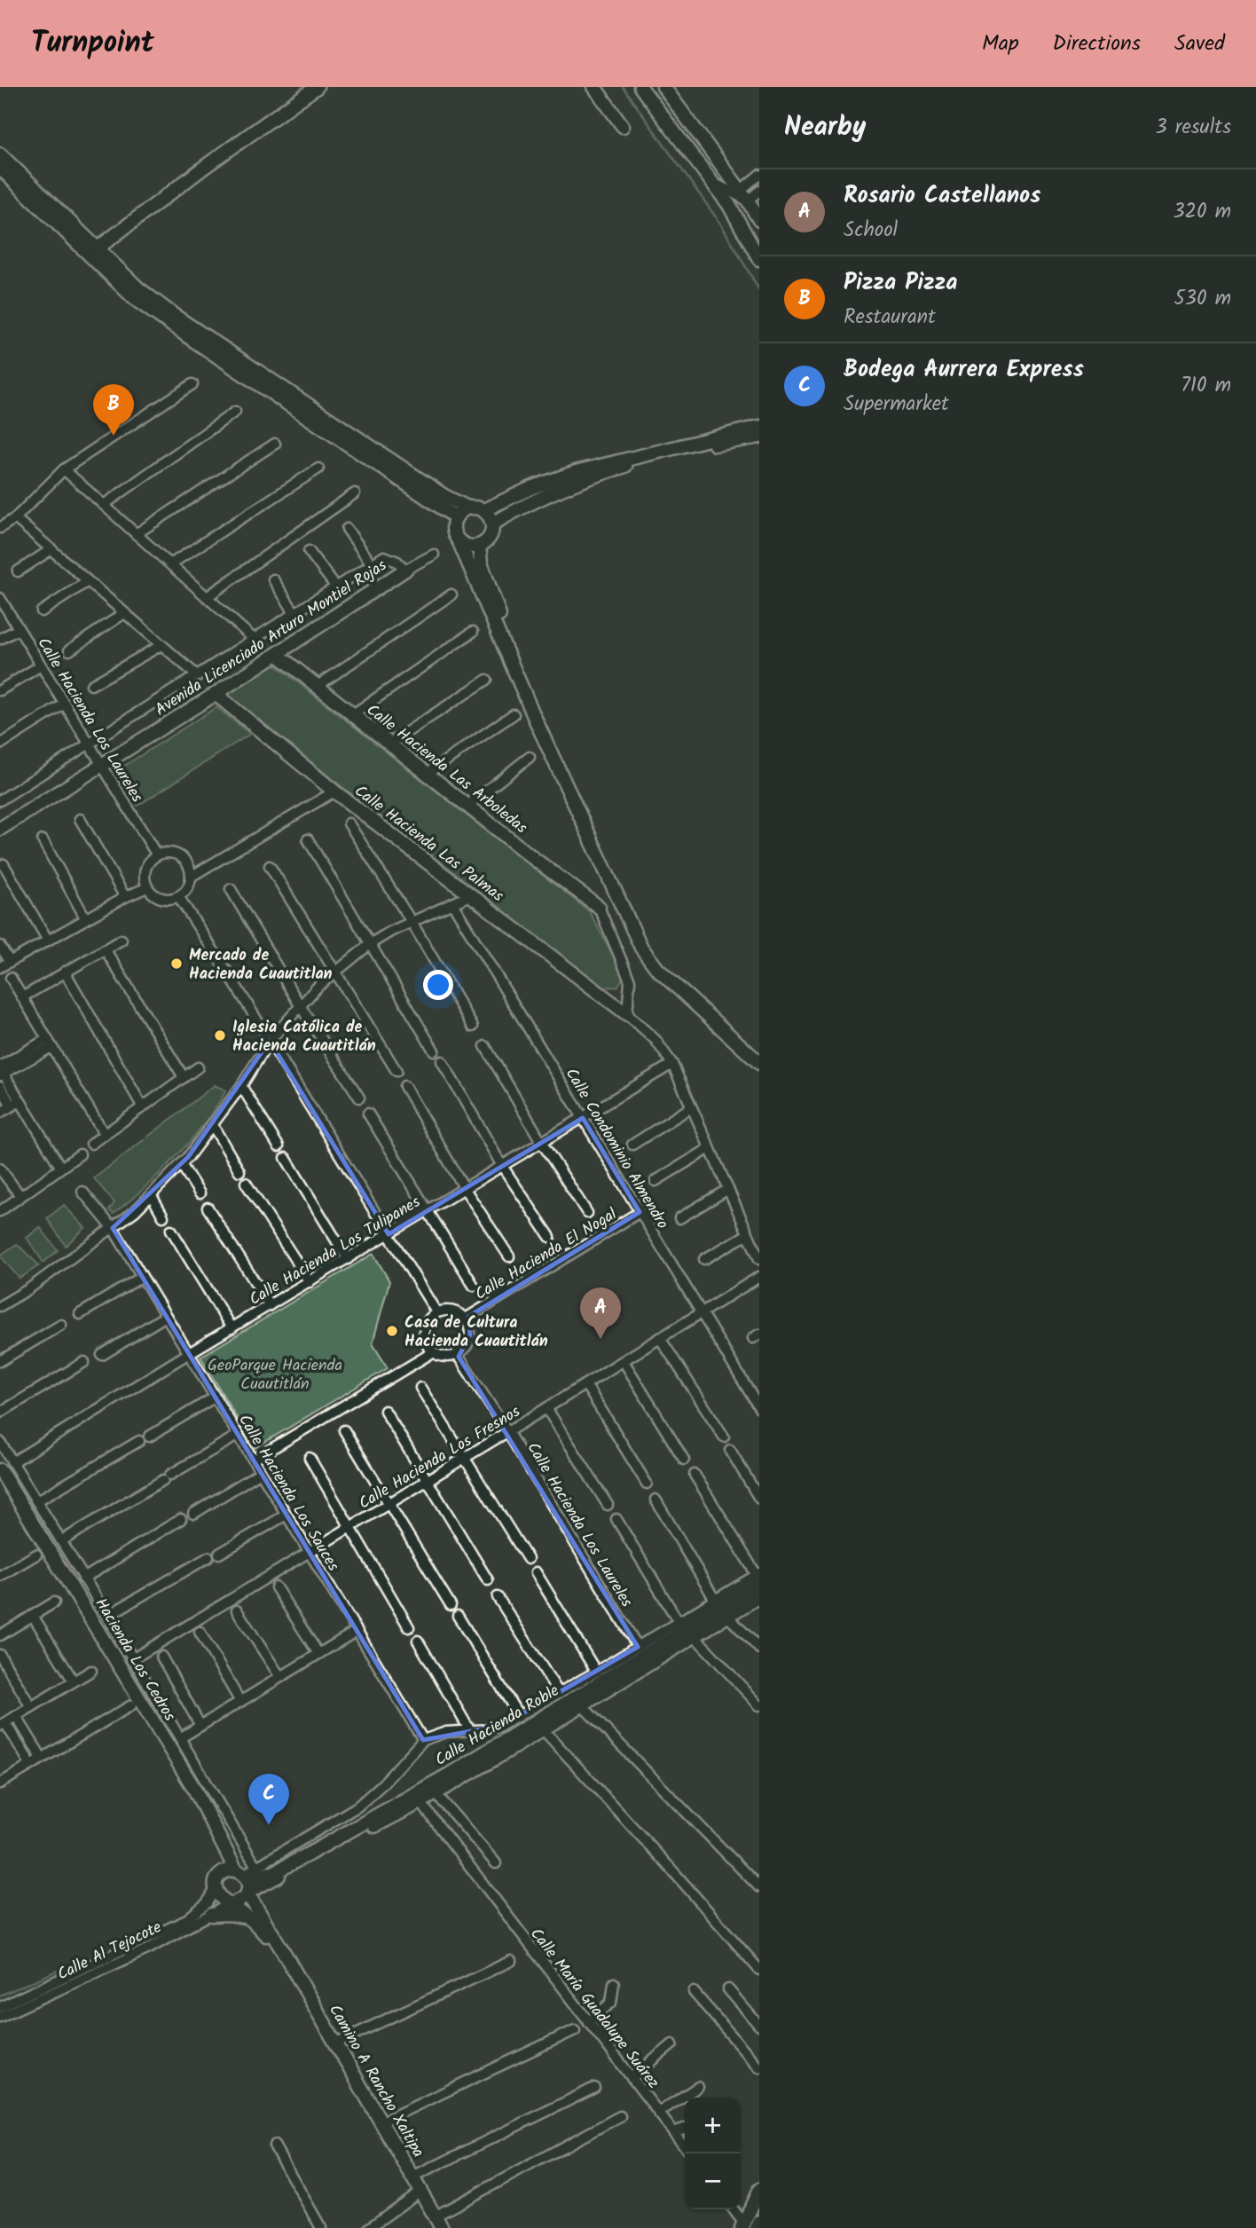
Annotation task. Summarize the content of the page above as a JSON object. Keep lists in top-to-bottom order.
{
  "streets": {
    "main road": [
      "Avenida Licenciado Arturo Montiel Rojas",
      "Calle Hacienda Las Arboledas",
      "Calle Hacienda Las Palmas",
      "Hacienda Los Cedros",
      "Calle Hacienda Roble",
      "Camino A Rancho Xaltipa"
    ],
    "street": [
      "Calle Hacienda Los Laureles",
      "Calle Condominio Almendro",
      "Calle Hacienda Los Tulipanes",
      "Calle Hacienda El Nogal",
      "Calle Hacienda Los Fresnos",
      "Calle Hacienda Los Sauces",
      "Calle Al Tejocote",
      "Calle María Guadalupe Suárez"
    ]
  },
  "crossings": [
    ["Avenida Licenciado Arturo Montiel Rojas", "Calle Hacienda Los Laureles"],
    ["Avenida Licenciado Arturo Montiel Rojas", "Calle Hacienda Las Arboledas"],
    ["Avenida Licenciado Arturo Montiel Rojas", "Calle Hacienda Las Palmas"],
    ["Calle Hacienda Los Laureles", "Calle Hacienda El Nogal"],
    ["Calle Hacienda Los Laureles", "Calle Hacienda Los Fresnos"],
    ["Calle Hacienda Los Laureles", "Calle Hacienda Roble"],
    ["Calle Condominio Almendro", "Calle Hacienda Los Tulipanes"],
    ["Calle Condominio Almendro", "Calle Hacienda El Nogal"],
    ["Calle Condominio Almendro", "Calle Hacienda Los Fresnos"],
    ["Calle Hacienda Los Tulipanes", "Calle Hacienda Los Sauces"],
    ["Calle Hacienda Los Fresnos", "Calle Hacienda Los Sauces"],
    ["Calle Hacienda Los Sauces", "Calle Hacienda Roble"],
    ["Hacienda Los Cedros", "Calle Hacienda Roble"],
    ["Hacienda Los Cedros", "Calle Al Tejocote"],
    ["Hacienda Los Cedros", "Camino A Rancho Xaltipa"],
    ["Calle Hacienda Roble", "Calle Al Tejocote"],
    ["Calle Hacienda Roble", "Calle María Guadalupe Suárez"],
    ["Calle Hacienda Roble", "Camino A Rancho Xaltipa"],
    ["Calle Al Tejocote", "Camino A Rancho Xaltipa"]
  ],
  "parks": ["GeoParque Hacienda Cuautitlán"],
  "places": ["Mercado de Hacienda Cuautitlan", "Iglesia Católica de Hacienda Cuautitlán", "Casa de Cultura Hacienda Cuautitlán"],
  "page": {
    "header": "Turnpoint",
    "nav": ["Map", "Directions", "Saved"],
    "heading": ["Nearby", "3 results"],
    "list": [
      {
        "mark": "A",
        "name": "Rosario Castellanos",
        "note": "School",
        "value": "320 m"
      },
      {
        "mark": "B",
        "name": "Pizza Pizza",
        "note": "Restaurant",
        "value": "530 m"
      },
      {
        "mark": "C",
        "name": "Bodega Aurrera Express",
        "note": "Supermarket",
        "value": "710 m"
      }
    ],
    "pins": ["B", "A", "C"],
    "map_buttons": ["+", "−"]
  }
}
